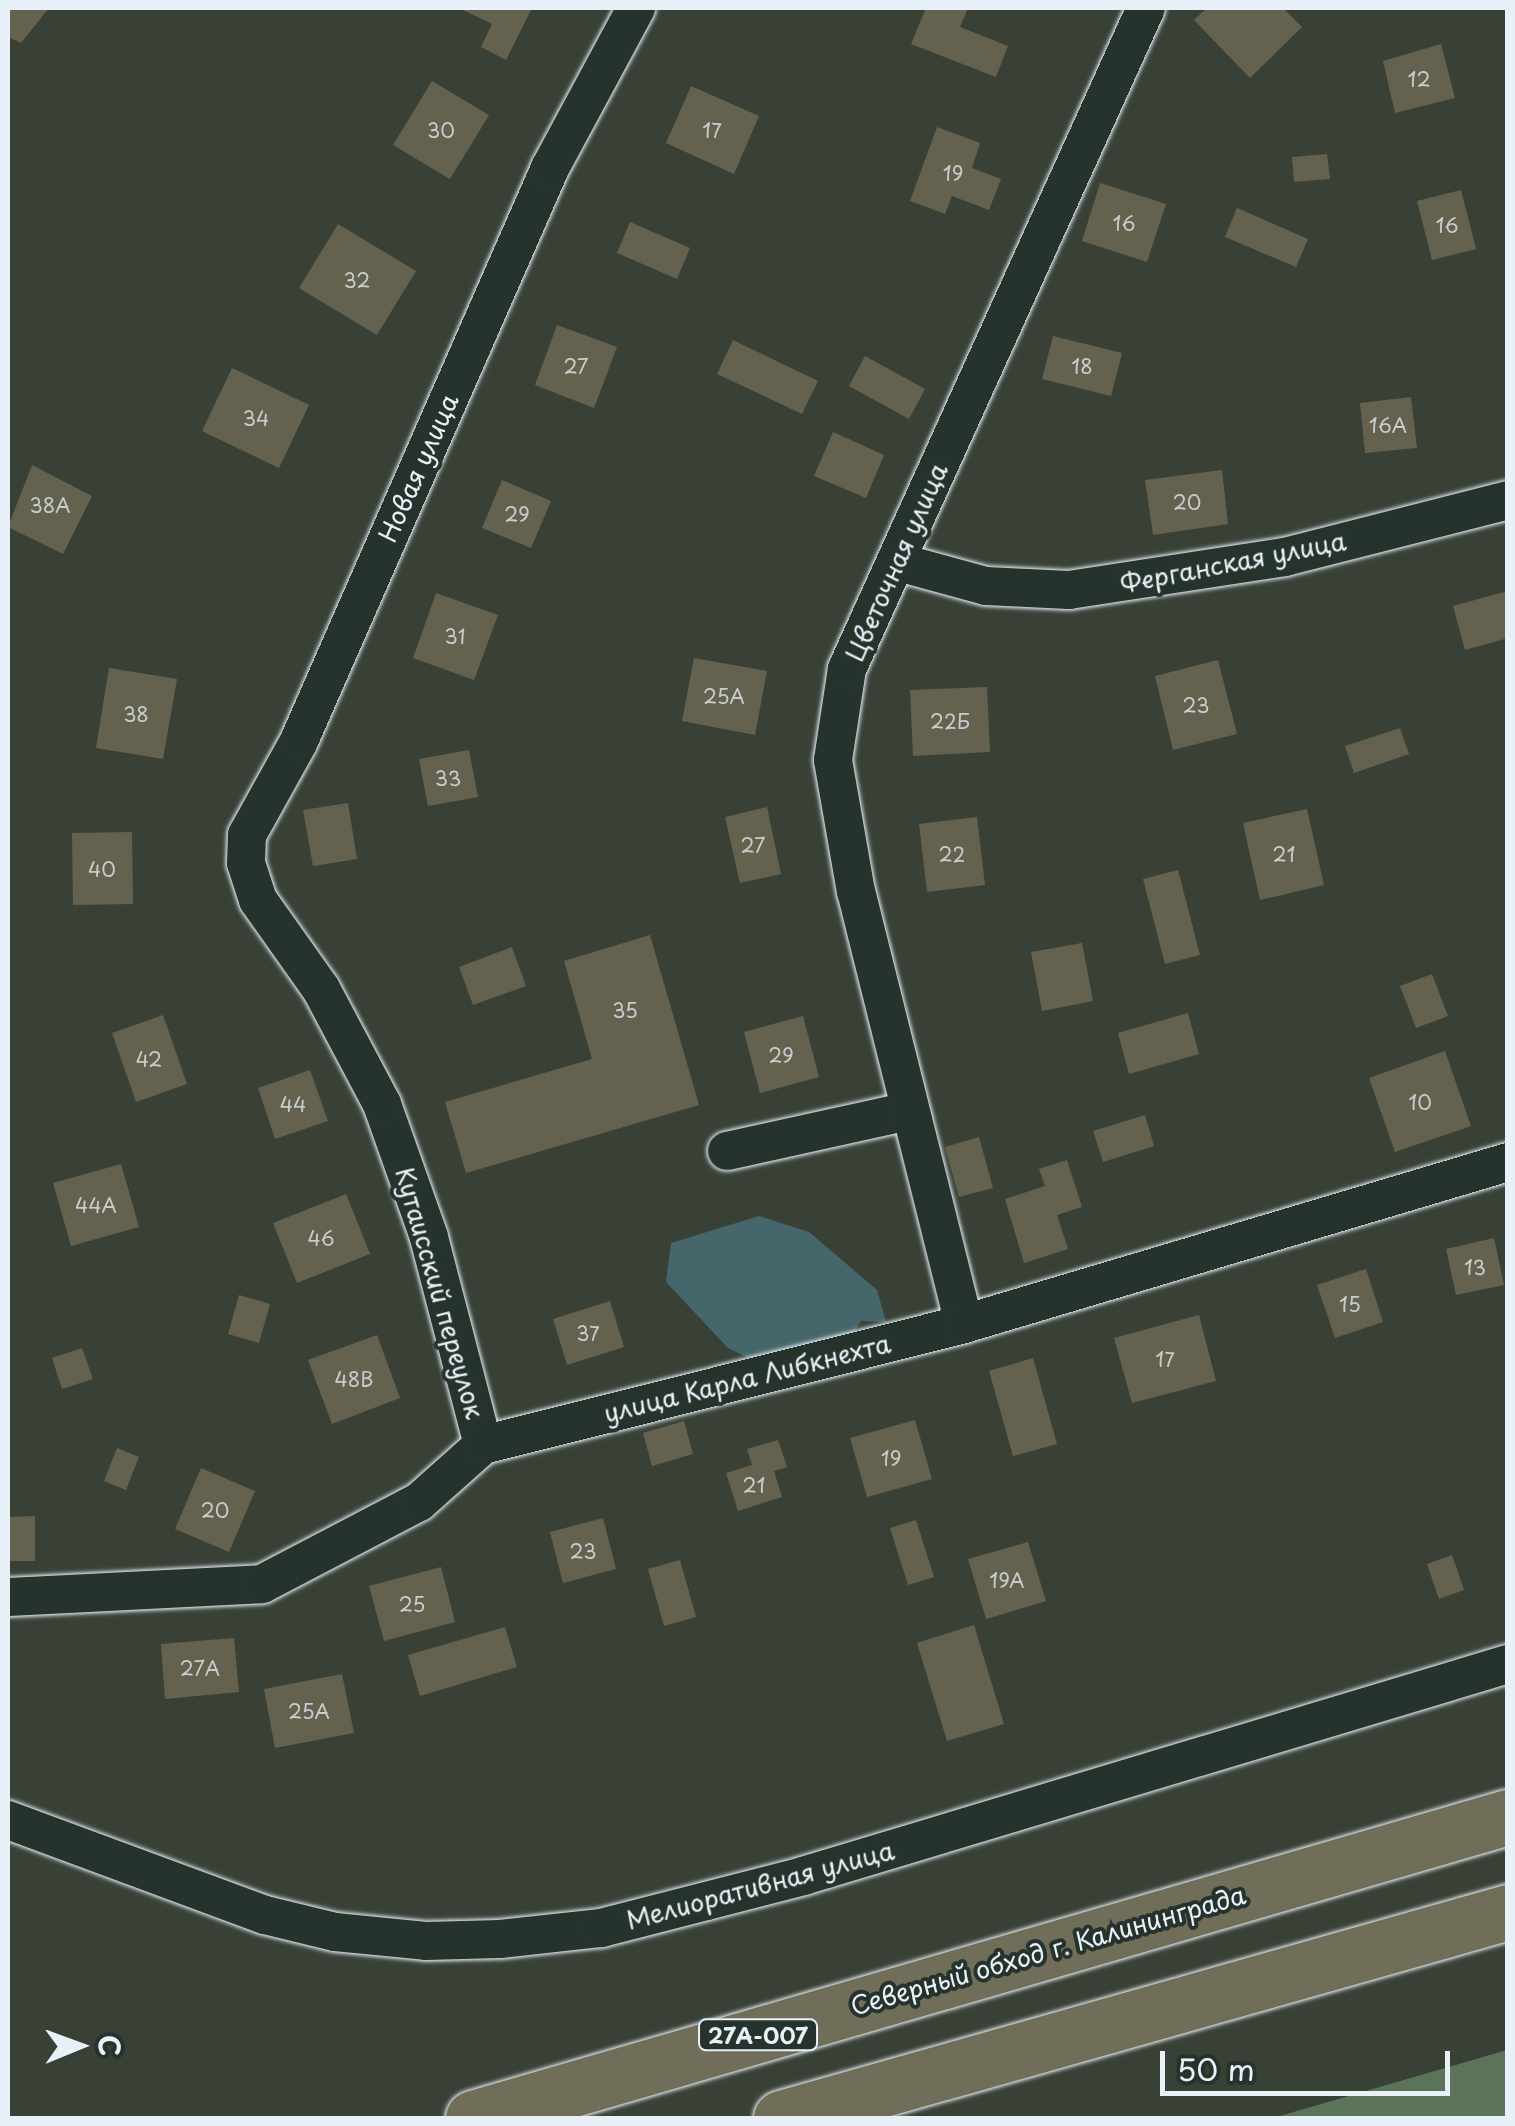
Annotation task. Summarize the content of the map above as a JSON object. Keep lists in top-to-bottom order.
{
  "streets": {
    "highway": ["Северный обход г. Калининграда", "27А-007"],
    "street": [
      "Новая улица",
      "Цветочная улица",
      "Ферганская улица",
      "Кутаисский переулок",
      "улица Карла Либкнехта",
      "Мелиоративная улица"
    ]
  },
  "crossings": [
    ["Новая улица", "Кутаисский переулок"],
    ["Цветочная улица", "Ферганская улица"],
    ["Цветочная улица", "улица Карла Либкнехта"],
    ["Кутаисский переулок", "улица Карла Либкнехта"]
  ],
  "house_numbers": [
    "12",
    "30",
    "17",
    "19",
    "16",
    "16",
    "32",
    "27",
    "18",
    "34",
    "16А",
    "20",
    "38А",
    "29",
    "31",
    "25А",
    "23",
    "38",
    "22Б",
    "33",
    "27",
    "22",
    "21",
    "40",
    "35",
    "29",
    "42",
    "10",
    "44",
    "44А",
    "46",
    "13",
    "15",
    "37",
    "17",
    "48В",
    "19",
    "21",
    "20",
    "23",
    "19А",
    "25",
    "27А",
    "25А"
  ],
  "scale_bar": "50 m",
  "north": "right"
}
